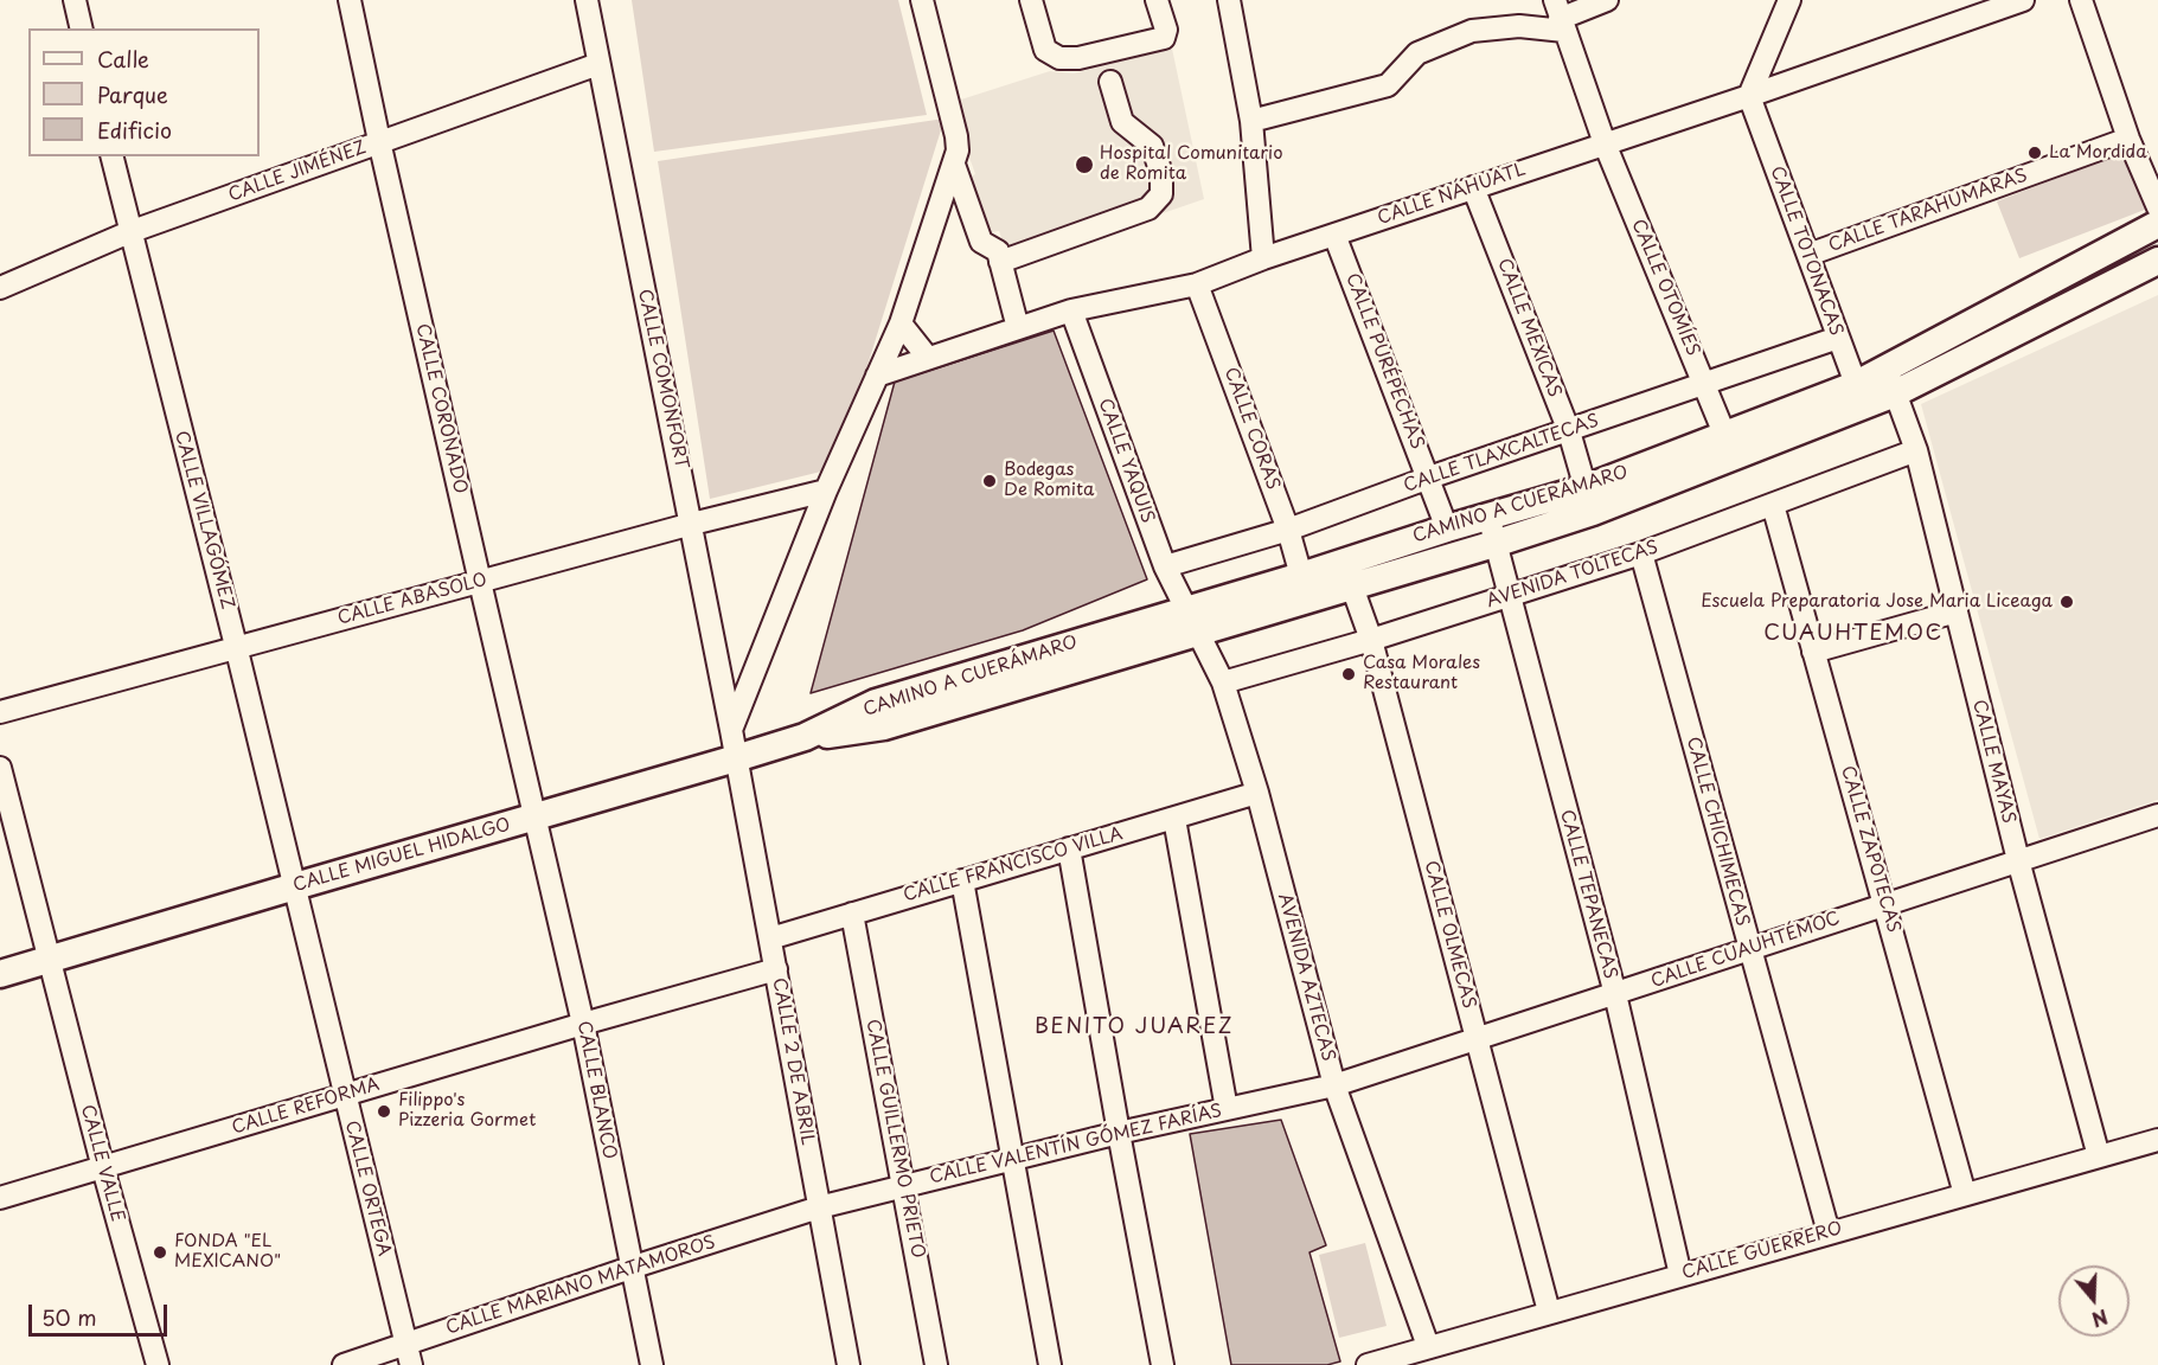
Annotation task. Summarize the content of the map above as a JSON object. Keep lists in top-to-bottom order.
{
  "streets": {
    "main road": ["CAMINO A CUERÁMARO", "CALLE MIGUEL HIDALGO"],
    "street": [
      "CALLE JIMÉNEZ",
      "CALLE NÁHUATL",
      "CALLE TARAHUMARAS",
      "CALLE TOTONACAS",
      "CALLE OTOMÍES",
      "CALLE MEXICAS",
      "CALLE PURÉPECHAS",
      "CALLE COMONFORT",
      "CALLE CORONADO",
      "CALLE CORAS",
      "CALLE TLAXCALTECAS",
      "CALLE YAQUIS",
      "CALLE VILLAGÓMEZ",
      "AVENIDA TOLTECAS",
      "CALLE ABASOLO",
      "CALLE MAYAS",
      "CALLE CHICHIMECAS",
      "CALLE ZAPOTECAS",
      "CALLE FRANCISCO VILLA",
      "CALLE TEPANECAS",
      "CALLE OLMECAS",
      "CALLE CUAUHTÉMOC",
      "AVENIDA AZTECAS",
      "CALLE 2 DE ABRIL",
      "CALLE BLANCO",
      "CALLE REFORMA",
      "CALLE GUILLERMO PRIETO",
      "CALLE VALENTÍN GÓMEZ FARÍAS",
      "CALLE VALLE",
      "CALLE ORTEGA",
      "CALLE GUERRERO",
      "CALLE MARIANO MATAMOROS"
    ]
  },
  "crossings": [
    ["CALLE JIMÉNEZ", "CALLE COMONFORT"],
    ["CALLE JIMÉNEZ", "CALLE CORONADO"],
    ["CALLE JIMÉNEZ", "CALLE VILLAGÓMEZ"],
    ["CALLE NÁHUATL", "CALLE TOTONACAS"],
    ["CALLE NÁHUATL", "CALLE OTOMÍES"],
    ["CALLE NÁHUATL", "CALLE MEXICAS"],
    ["CALLE NÁHUATL", "CALLE PURÉPECHAS"],
    ["CALLE NÁHUATL", "CALLE CORAS"],
    ["CALLE NÁHUATL", "CALLE YAQUIS"],
    ["CALLE TARAHUMARAS", "CALLE TOTONACAS"],
    ["CALLE TOTONACAS", "CALLE TLAXCALTECAS"],
    ["CALLE TOTONACAS", "CAMINO A CUERÁMARO"],
    ["CALLE OTOMÍES", "CALLE TLAXCALTECAS"],
    ["CALLE OTOMÍES", "CAMINO A CUERÁMARO"],
    ["CALLE MEXICAS", "CALLE TLAXCALTECAS"],
    ["CALLE MEXICAS", "CAMINO A CUERÁMARO"],
    ["CALLE PURÉPECHAS", "CALLE TLAXCALTECAS"],
    ["CALLE PURÉPECHAS", "CAMINO A CUERÁMARO"],
    ["CALLE COMONFORT", "CALLE ABASOLO"],
    ["CALLE COMONFORT", "CALLE MIGUEL HIDALGO"],
    ["CALLE COMONFORT", "CALLE 2 DE ABRIL"],
    ["CALLE CORONADO", "CALLE ABASOLO"],
    ["CALLE CORONADO", "CALLE MIGUEL HIDALGO"],
    ["CALLE CORONADO", "CALLE BLANCO"],
    ["CALLE CORAS", "CALLE TLAXCALTECAS"],
    ["CALLE CORAS", "CAMINO A CUERÁMARO"],
    ["CALLE TLAXCALTECAS", "CALLE YAQUIS"],
    ["CALLE YAQUIS", "CAMINO A CUERÁMARO"],
    ["CALLE YAQUIS", "AVENIDA AZTECAS"],
    ["CAMINO A CUERÁMARO", "CALLE MAYAS"],
    ["CAMINO A CUERÁMARO", "CALLE MIGUEL HIDALGO"],
    ["CAMINO A CUERÁMARO", "CALLE TEPANECAS"],
    ["CAMINO A CUERÁMARO", "CALLE OLMECAS"],
    ["CAMINO A CUERÁMARO", "AVENIDA AZTECAS"],
    ["CALLE VILLAGÓMEZ", "CALLE ABASOLO"],
    ["CALLE VILLAGÓMEZ", "CALLE MIGUEL HIDALGO"],
    ["CALLE VILLAGÓMEZ", "CALLE ORTEGA"],
    ["AVENIDA TOLTECAS", "CALLE MAYAS"],
    ["AVENIDA TOLTECAS", "CALLE CHICHIMECAS"],
    ["AVENIDA TOLTECAS", "CALLE ZAPOTECAS"],
    ["AVENIDA TOLTECAS", "CALLE TEPANECAS"],
    ["AVENIDA TOLTECAS", "CALLE OLMECAS"],
    ["AVENIDA TOLTECAS", "AVENIDA AZTECAS"],
    ["CALLE MAYAS", "CALLE CUAUHTÉMOC"],
    ["CALLE MAYAS", "CALLE GUERRERO"],
    ["CALLE CHICHIMECAS", "CALLE CUAUHTÉMOC"],
    ["CALLE CHICHIMECAS", "CALLE GUERRERO"],
    ["CALLE ZAPOTECAS", "CALLE CUAUHTÉMOC"],
    ["CALLE ZAPOTECAS", "CALLE GUERRERO"],
    ["CALLE MIGUEL HIDALGO", "CALLE 2 DE ABRIL"],
    ["CALLE MIGUEL HIDALGO", "CALLE BLANCO"],
    ["CALLE MIGUEL HIDALGO", "CALLE VALLE"],
    ["CALLE MIGUEL HIDALGO", "CALLE ORTEGA"],
    ["CALLE FRANCISCO VILLA", "AVENIDA AZTECAS"],
    ["CALLE FRANCISCO VILLA", "CALLE 2 DE ABRIL"],
    ["CALLE FRANCISCO VILLA", "CALLE GUILLERMO PRIETO"],
    ["CALLE TEPANECAS", "CALLE CUAUHTÉMOC"],
    ["CALLE TEPANECAS", "CALLE GUERRERO"],
    ["CALLE OLMECAS", "CALLE CUAUHTÉMOC"],
    ["CALLE OLMECAS", "CALLE GUERRERO"],
    ["CALLE CUAUHTÉMOC", "AVENIDA AZTECAS"],
    ["CALLE CUAUHTÉMOC", "CALLE VALENTÍN GÓMEZ FARÍAS"],
    ["AVENIDA AZTECAS", "CALLE VALENTÍN GÓMEZ FARÍAS"],
    ["AVENIDA AZTECAS", "CALLE GUERRERO"],
    ["CALLE 2 DE ABRIL", "CALLE REFORMA"],
    ["CALLE 2 DE ABRIL", "CALLE VALENTÍN GÓMEZ FARÍAS"],
    ["CALLE 2 DE ABRIL", "CALLE MARIANO MATAMOROS"],
    ["CALLE BLANCO", "CALLE REFORMA"],
    ["CALLE BLANCO", "CALLE MARIANO MATAMOROS"],
    ["CALLE REFORMA", "CALLE VALLE"],
    ["CALLE REFORMA", "CALLE ORTEGA"],
    ["CALLE GUILLERMO PRIETO", "CALLE VALENTÍN GÓMEZ FARÍAS"],
    ["CALLE VALENTÍN GÓMEZ FARÍAS", "CALLE MARIANO MATAMOROS"],
    ["CALLE ORTEGA", "CALLE MARIANO MATAMOROS"]
  ],
  "districts": ["CUAUHTEMOC", "BENITO JUAREZ"],
  "places": [
    "La Mordida",
    "Hospital Comunitario de Romita",
    "Bodegas De Romita",
    "Escuela Preparatoria Jose Maria Liceaga",
    "Casa Morales Restaurant",
    "Filippo's Pizzeria Gormet",
    "FONDA \"EL MEXICANO\""
  ],
  "legend": ["Calle", "Parque", "Edificio"],
  "scale_bar": "50 m",
  "north": "bottom"
}
